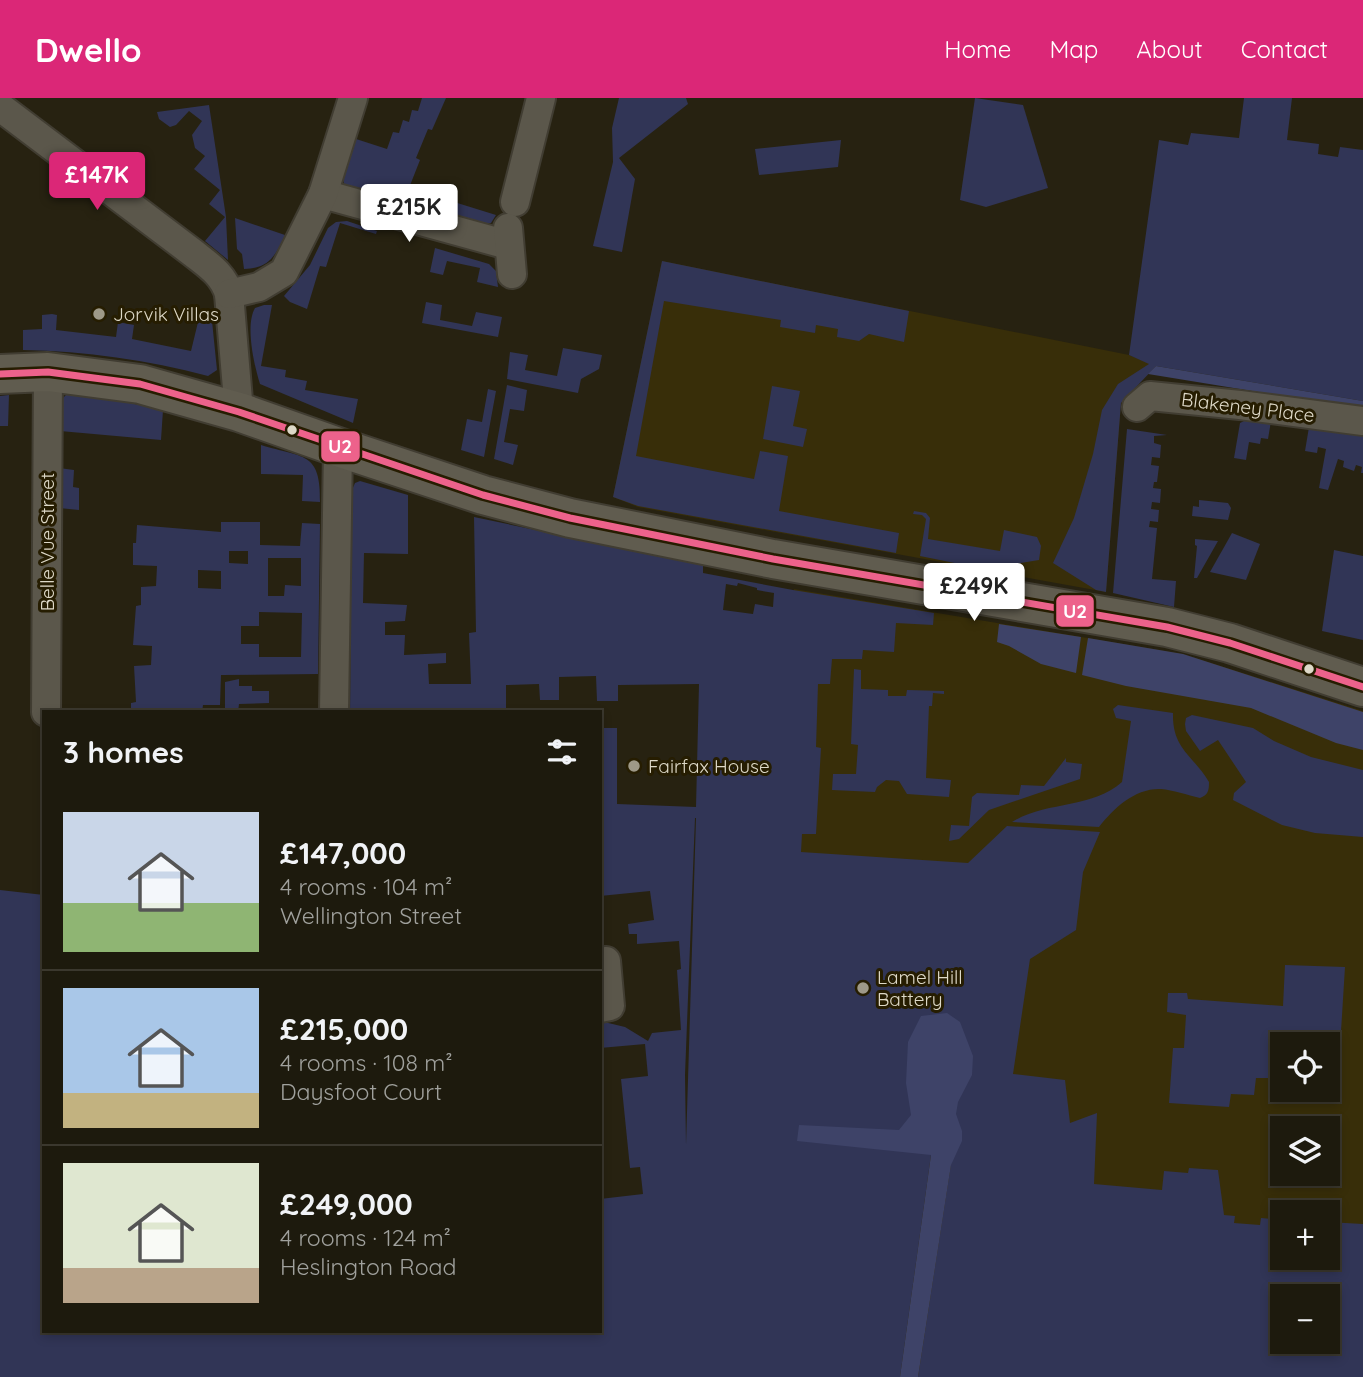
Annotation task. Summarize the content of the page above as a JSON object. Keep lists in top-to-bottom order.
{
  "streets": {
    "street": ["Blakeney Place", "Belle Vue Street"]
  },
  "places": ["Jorvik Villas", "Fairfax House", "Lamel Hill Battery"],
  "lines": ["transit line U2"],
  "page": {
    "header": "Dwello",
    "nav": [
      "Home",
      "Map",
      "About",
      "Contact"
    ],
    "price": ["£147K", "£215K", "£249K"],
    "heading": "3 homes",
    "list": [
      {
        "name": "£147,000",
        "note": "4 rooms · 104 m² · Wellington Street"
      },
      {
        "name": "£215,000",
        "note": "4 rooms · 108 m² · Daysfoot Court"
      },
      {
        "name": "£249,000",
        "note": "4 rooms · 124 m² · Heslington Road"
      }
    ],
    "map_buttons": ["+", "−"]
  }
}
